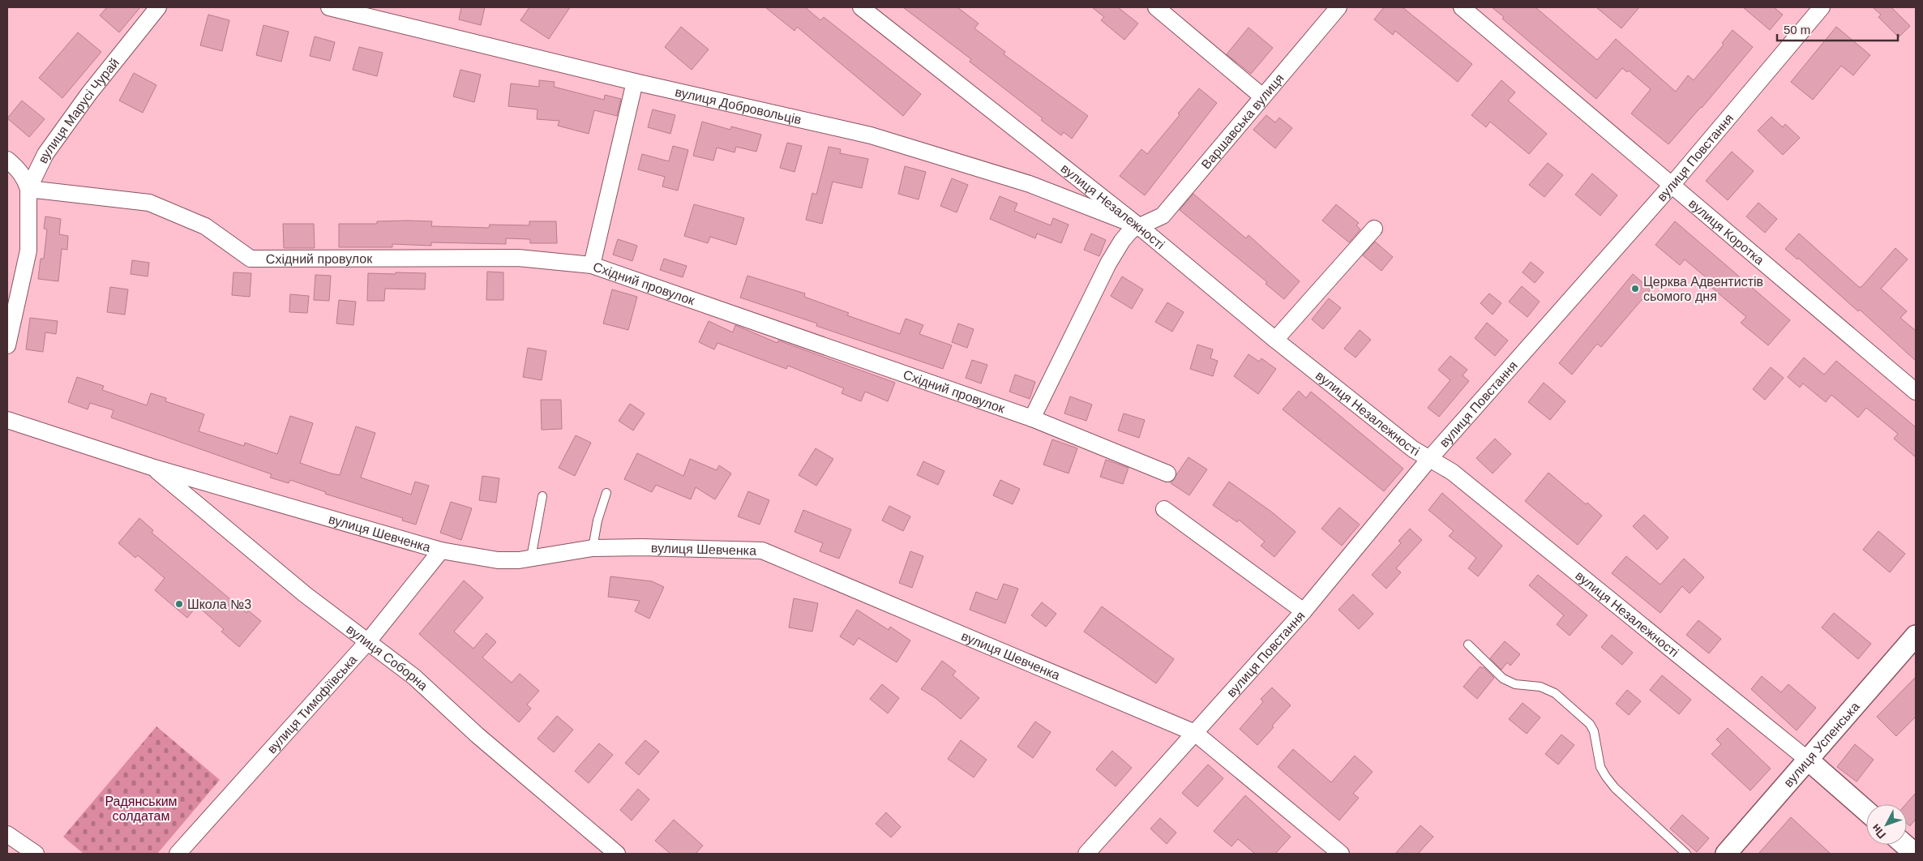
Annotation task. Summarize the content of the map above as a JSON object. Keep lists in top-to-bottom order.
{
  "streets": {
    "street": [
      "вулиця Добровольців",
      "вулиця Марусі Чурай",
      "Варшавська вулиця",
      "вулиця Повстання",
      "вулиця Незалежності",
      "вулиця Коротка",
      "Східний провулок",
      "вулиця Шевченка",
      "вулиця Соборна",
      "вулиця Тимофіївська",
      "вулиця Успенська"
    ]
  },
  "crossings": [
    ["вулиця Добровольців", "Варшавська вулиця"],
    ["вулиця Добровольців", "вулиця Незалежності"],
    ["вулиця Марусі Чурай", "Східний провулок"],
    ["Варшавська вулиця", "вулиця Незалежності"],
    ["вулиця Повстання", "вулиця Незалежності"],
    ["вулиця Повстання", "вулиця Коротка"],
    ["вулиця Повстання", "вулиця Шевченка"],
    ["вулиця Незалежності", "вулиця Успенська"],
    ["вулиця Шевченка", "вулиця Соборна"],
    ["вулиця Шевченка", "вулиця Тимофіївська"],
    ["вулиця Соборна", "вулиця Тимофіївська"]
  ],
  "parks": ["Радянським солдатам"],
  "places": ["Церква Адвентистів сьомого дня", "Школа №3"],
  "scale_bar": "50 m",
  "north": "bottom left"
}
